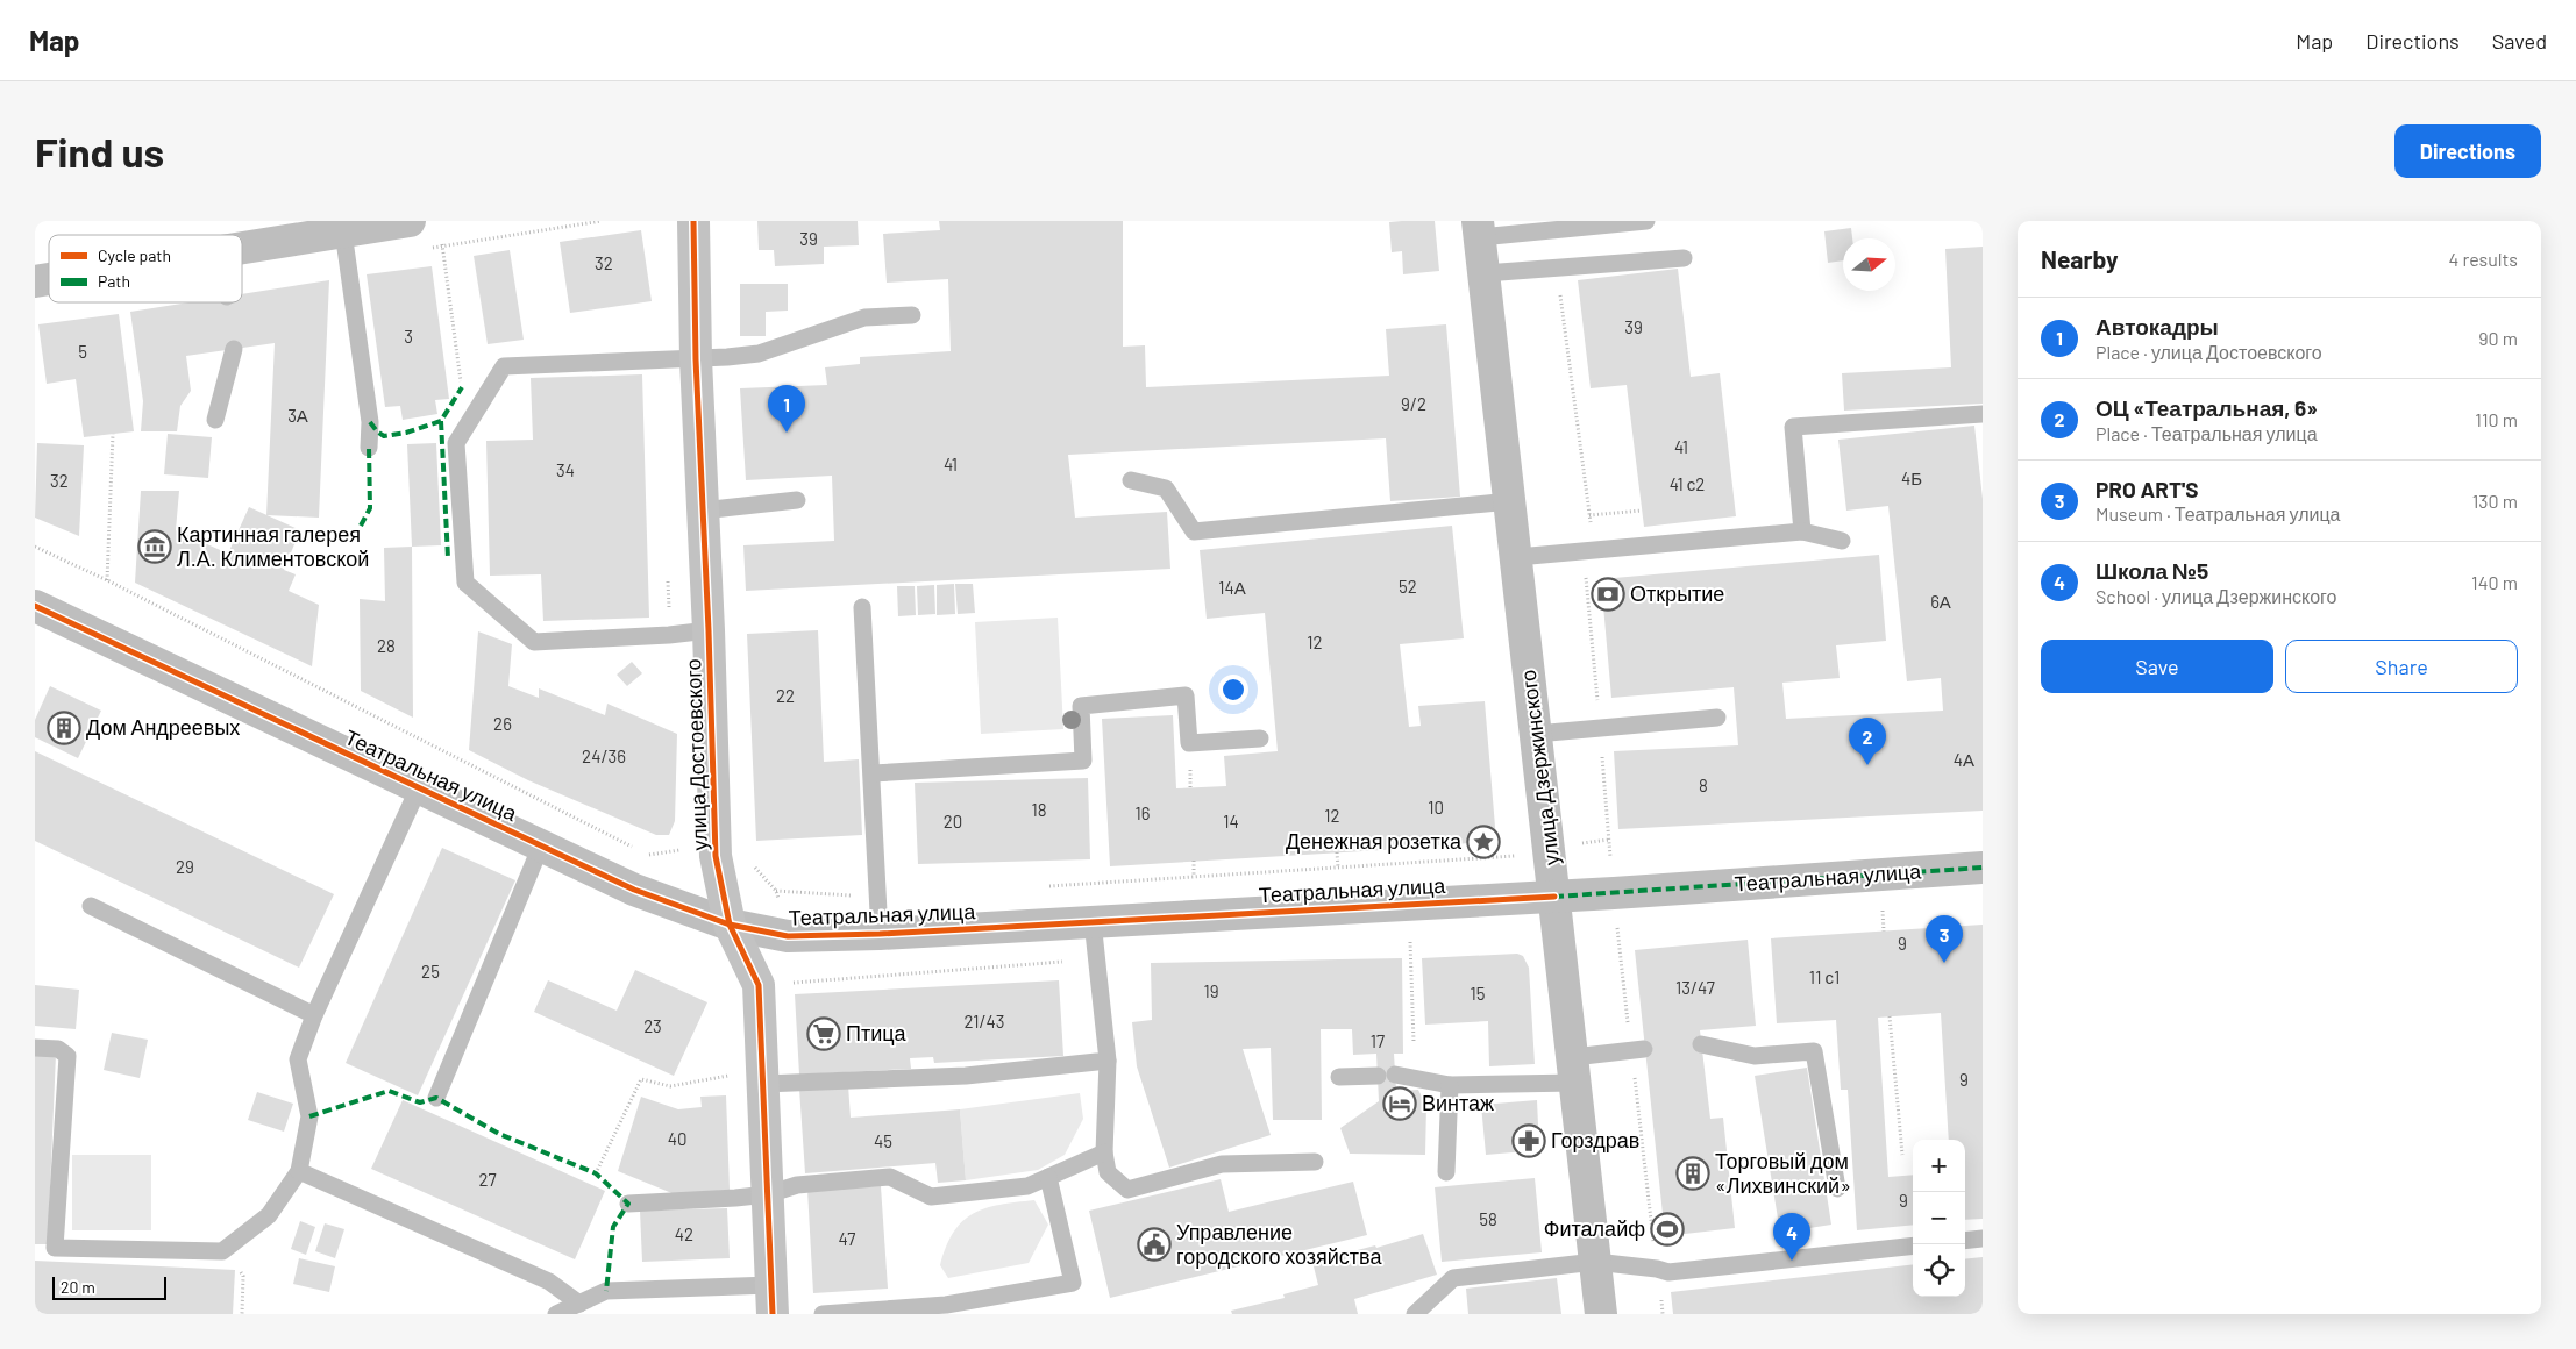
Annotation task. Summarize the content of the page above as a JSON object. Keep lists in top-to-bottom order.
{
  "streets": {
    "street": ["улица Достоевского", "улица Дзержинского", "Театральная улица"]
  },
  "crossings": [
    ["улица Достоевского", "Театральная улица"],
    ["улица Дзержинского", "Театральная улица"]
  ],
  "places": {
    "museum": ["Картинная галерея Л.А. Климентовской"],
    "bank": ["Открытие"],
    "building": ["Дом Андреевых", "Торговый дом «Лихвинский»"],
    "place": ["Денежная розетка"],
    "supermarket": ["Птица"],
    "hotel": ["Винтаж"],
    "pharmacy": ["Горздрав"],
    "sports": ["Фиталайф"],
    "public building": ["Управление городского хозяйства"]
  },
  "house_numbers": [
    "39",
    "32",
    "39",
    "3",
    "5",
    "9/2",
    "3А",
    "41",
    "41",
    "34",
    "4Б",
    "32",
    "41 с2",
    "52",
    "14А",
    "6А",
    "12",
    "28",
    "22",
    "26",
    "24/36",
    "4А",
    "8",
    "10",
    "18",
    "16",
    "12",
    "20",
    "14",
    "29",
    "9",
    "25",
    "11 с1",
    "13/47",
    "19",
    "15",
    "21/43",
    "23",
    "17",
    "9",
    "40",
    "45",
    "27",
    "9",
    "58",
    "42",
    "47"
  ],
  "legend": ["Cycle path", "Path"],
  "scale_bar": "20 m",
  "north": "right",
  "page": {
    "header": "Map",
    "nav": ["Map", "Directions", "Saved"],
    "buttons": [
      "Directions",
      ["Save", "Share"]
    ],
    "title": "Find us",
    "heading": ["Nearby", "4 results"],
    "list": [
      {
        "mark": "1",
        "name": "Автокадры",
        "note": "Place · улица Достоевского",
        "value": "90 m"
      },
      {
        "mark": "2",
        "name": "ОЦ «Театральная, 6»",
        "note": "Place · Театральная улица",
        "value": "110 m"
      },
      {
        "mark": "3",
        "name": "PRO ART'S",
        "note": "Museum · Театральная улица",
        "value": "130 m"
      },
      {
        "mark": "4",
        "name": "Школа №5",
        "note": "School · улица Дзержинского",
        "value": "140 m"
      }
    ],
    "pins": [
      "1",
      "2",
      "3",
      "4"
    ],
    "map_buttons": ["+", "−"],
    "scale": "20 m"
  }
}
